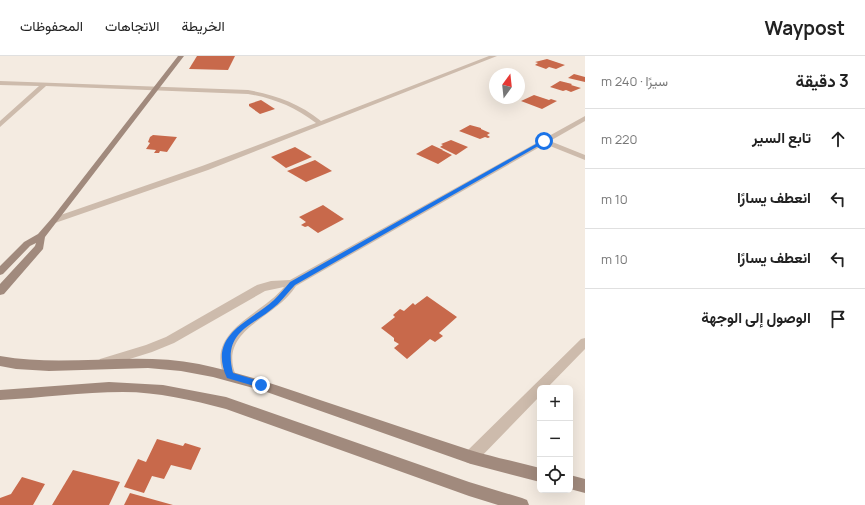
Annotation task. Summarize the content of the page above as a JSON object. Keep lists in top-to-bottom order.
{
  "north": "top",
  "page": {
    "header": "Waypost",
    "nav": ["الخريطة", "الاتجاهات", "المحفوظات"],
    "heading": ["3 دقيقة", "سيرًا · 240 m"],
    "list": [
      ["تابع السير", "220 m"],
      ["انعطف يسارًا", "10 m"],
      ["انعطف يسارًا", "10 m"],
      "الوصول إلى الوجهة"
    ],
    "map_buttons": ["+", "−"]
  }
}
